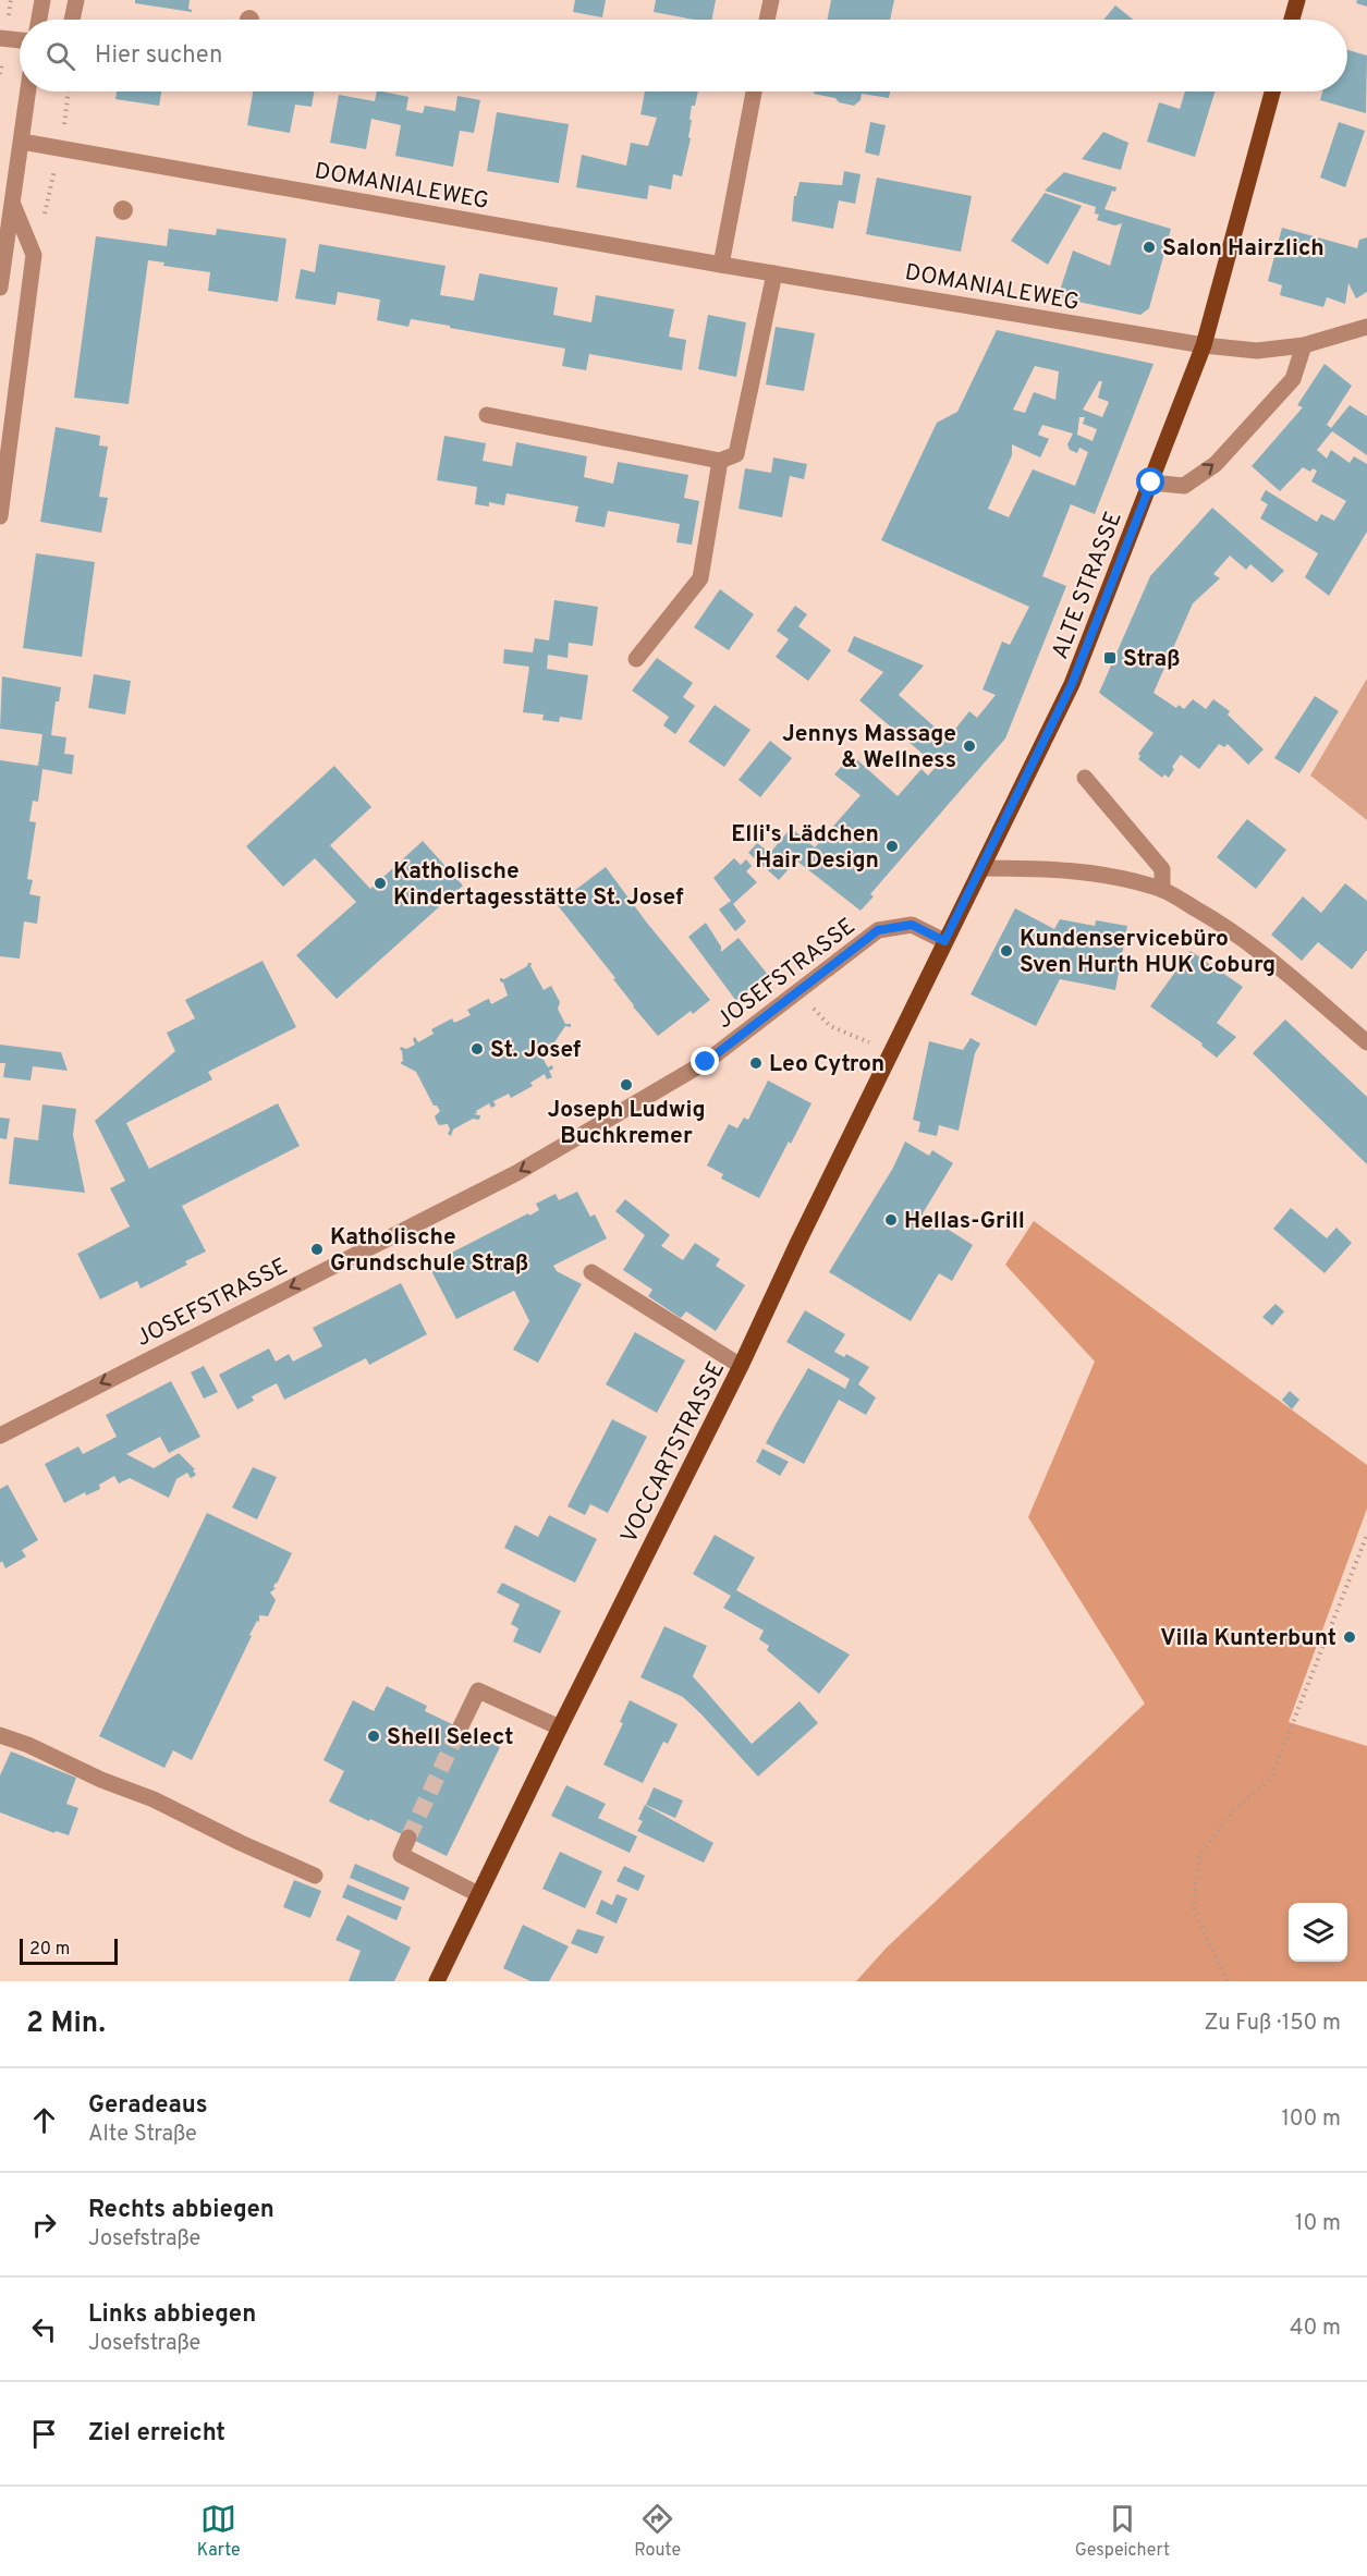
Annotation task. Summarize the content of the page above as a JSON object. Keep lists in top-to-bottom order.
{
  "streets": {
    "main road": ["ALTE STRASSE", "VOCCARTSTRASSE"],
    "street": ["DOMANIALEWEG", "JOSEFSTRASSE"]
  },
  "crossings": [
    ["DOMANIALEWEG", "ALTE STRASSE"],
    ["ALTE STRASSE", "JOSEFSTRASSE"],
    ["ALTE STRASSE", "VOCCARTSTRASSE"],
    ["JOSEFSTRASSE", "VOCCARTSTRASSE"]
  ],
  "one_way": ["JOSEFSTRASSE"],
  "places": {
    "other": [
      "Salon Hairzlich",
      "Jennys Massage & Wellness",
      "Elli's Lädchen Hair Design",
      "Katholische Kindertagesstätte St. Josef",
      "Kundenservicebüro Sven Hurth HUK Coburg",
      "St. Josef",
      "Leo Cytron",
      "Joseph Ludwig Buchkremer",
      "Hellas-Grill",
      "Katholische Grundschule Straß",
      "Villa Kunterbunt",
      "Shell Select"
    ],
    "transit": ["Straß"]
  },
  "scale_bar": "20 m",
  "page": {
    "search": "Hier suchen",
    "scale": "20 m",
    "heading": ["2 Min.", "Zu Fuß · 150 m"],
    "list": [
      ["Geradeaus", "Alte Straße", "100 m"],
      ["Rechts abbiegen", "Josefstraße", "10 m"],
      ["Links abbiegen", "Josefstraße", "40 m"],
      "Ziel erreicht"
    ],
    "nav": ["Karte", "Route", "Gespeichert"]
  }
}
